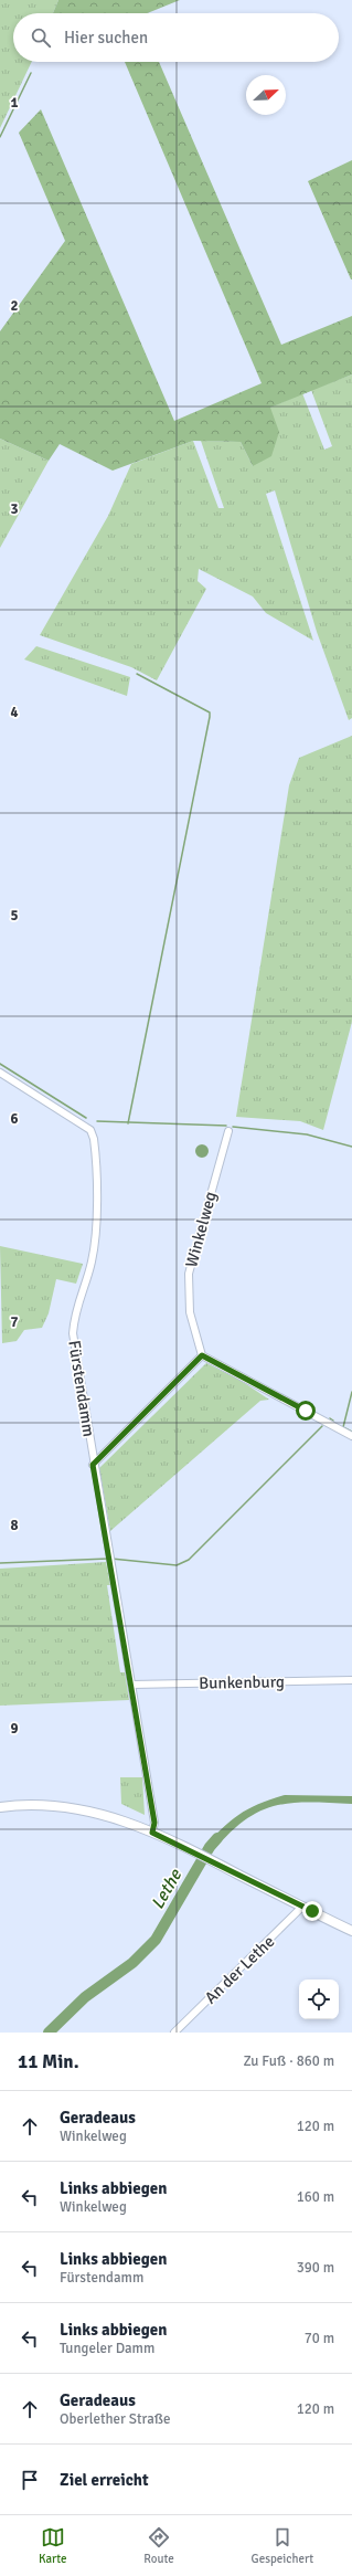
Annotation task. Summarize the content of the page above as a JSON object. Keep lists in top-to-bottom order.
{
  "streets": {
    "street": [
      "Winkelweg",
      "Fürstendamm",
      "Bunkenburg",
      "An der Lethe"
    ]
  },
  "crossings": [
    ["Fürstendamm", "Bunkenburg"]
  ],
  "water": ["Lethe"],
  "north": "top right",
  "page": {
    "search": "Hier suchen",
    "heading": ["11 Min.", "Zu Fuß · 860 m"],
    "list": [
      ["Geradeaus", "Winkelweg", "120 m"],
      ["Links abbiegen", "Winkelweg", "160 m"],
      ["Links abbiegen", "Fürstendamm", "390 m"],
      ["Links abbiegen", "Tungeler Damm", "70 m"],
      ["Geradeaus", "Oberlether Straße", "120 m"],
      "Ziel erreicht"
    ],
    "nav": ["Karte", "Route", "Gespeichert"]
  },
  "grid": {
    "rows": [
      "1",
      "2",
      "3",
      "4",
      "5",
      "6",
      "7",
      "8",
      "9"
    ]
  }
}
